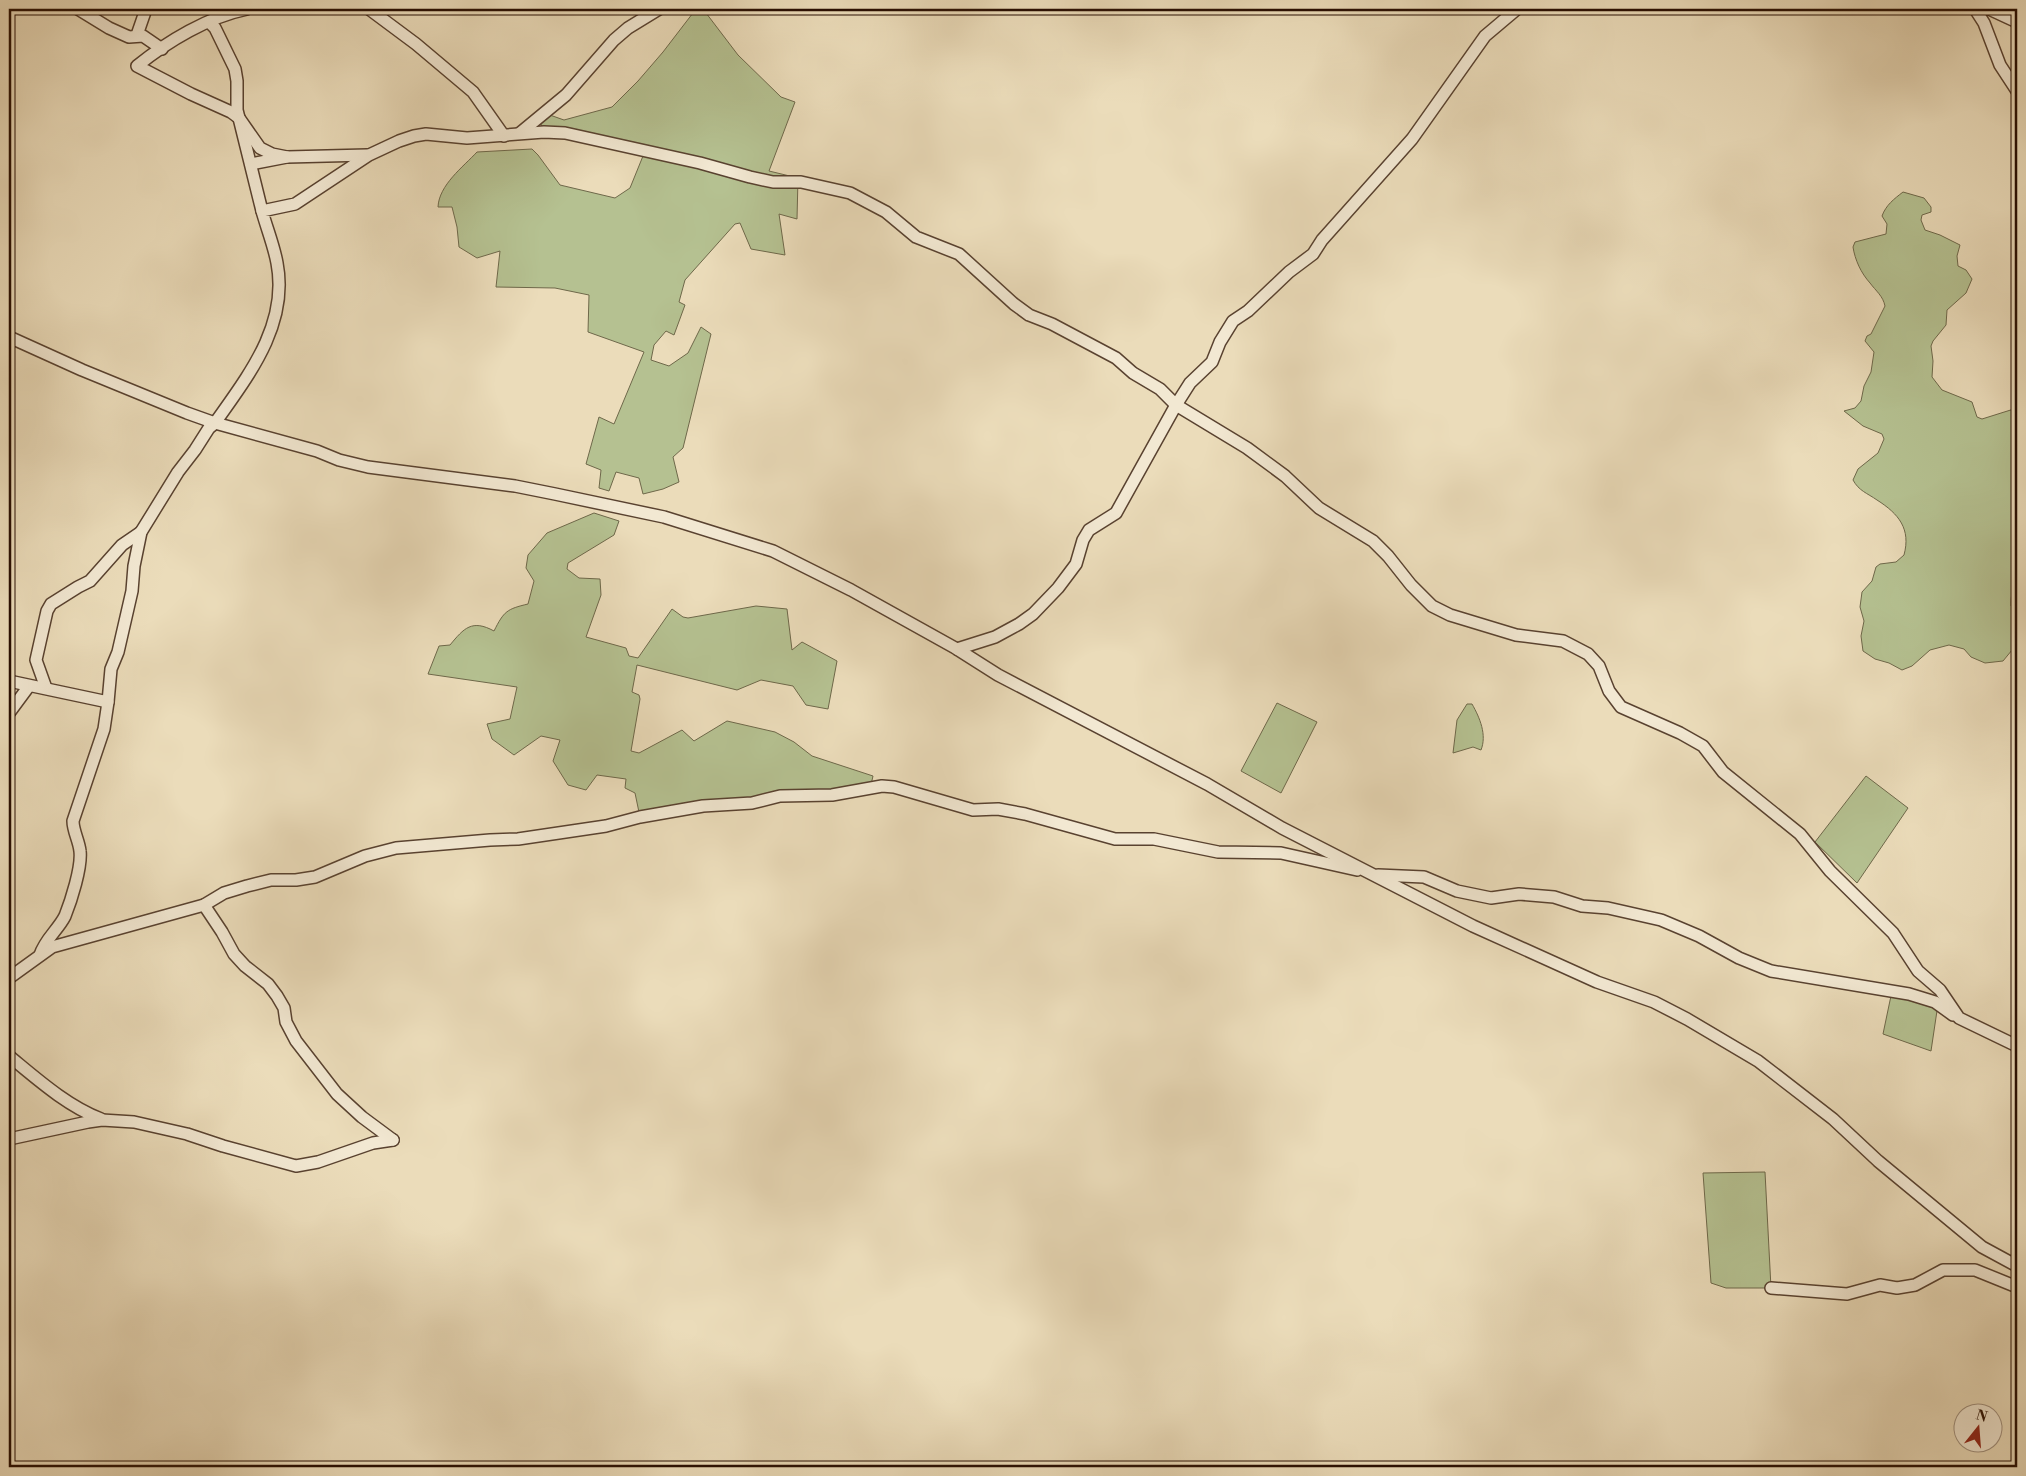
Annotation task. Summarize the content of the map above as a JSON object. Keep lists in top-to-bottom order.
{
  "north": "top"
}
